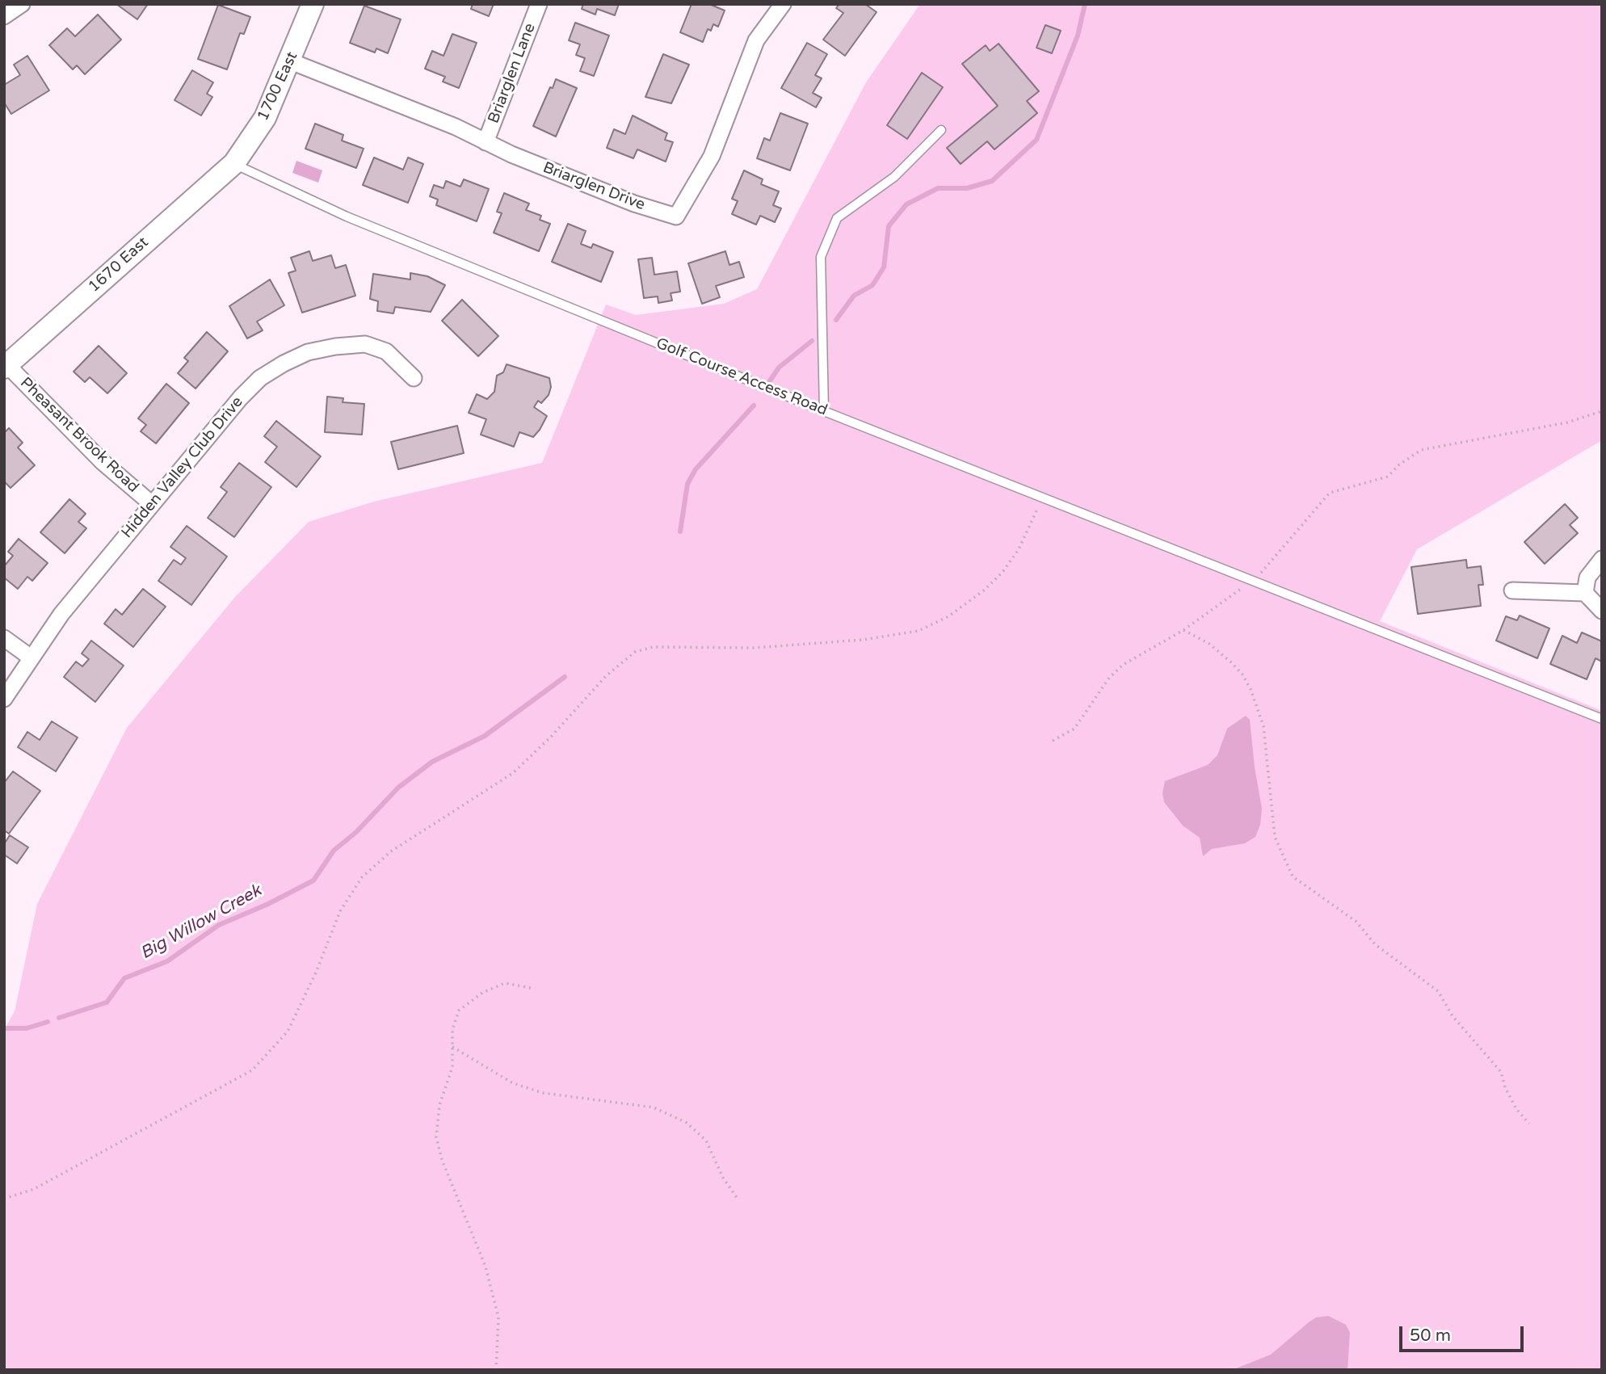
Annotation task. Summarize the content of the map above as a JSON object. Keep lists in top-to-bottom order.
{
  "streets": {
    "main road": ["1700 East", "1670 East"],
    "street": [
      "Briarglen Lane",
      "Briarglen Drive",
      "Pheasant Brook Road",
      "Hidden Valley Club Drive"
    ],
    "lane": ["Golf Course Access Road"]
  },
  "crossings": [
    ["Briarglen Lane", "Briarglen Drive"],
    ["1700 East", "Briarglen Drive"],
    ["1700 East", "1670 East"],
    ["1700 East", "Golf Course Access Road"],
    ["1670 East", "Golf Course Access Road"],
    ["1670 East", "Pheasant Brook Road"],
    ["Pheasant Brook Road", "Hidden Valley Club Drive"]
  ],
  "water": ["Big Willow Creek"],
  "scale_bar": "50 m"
}
